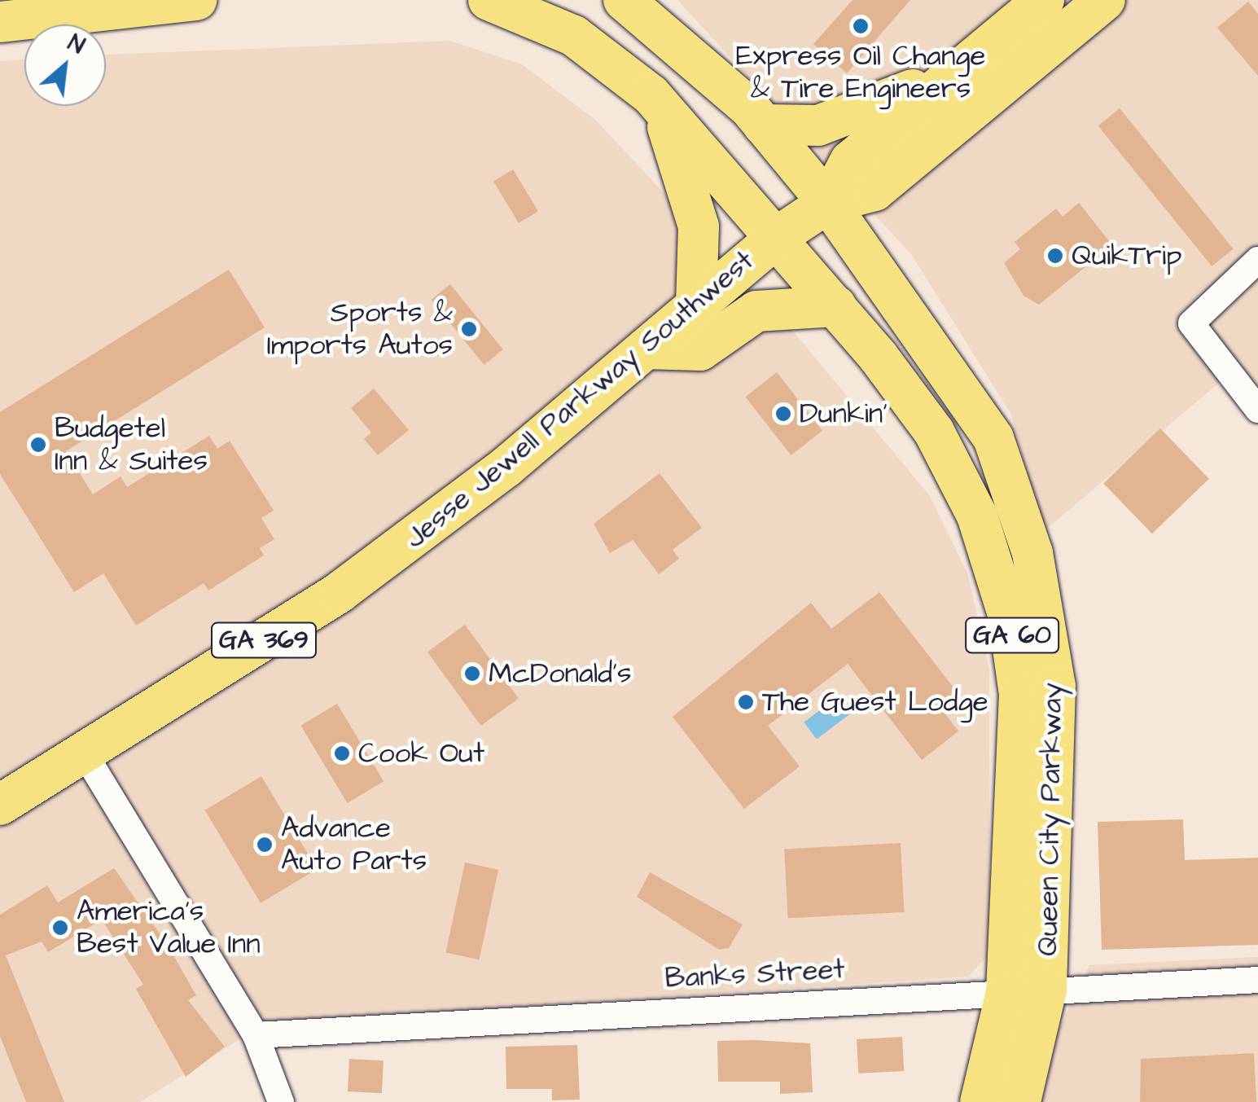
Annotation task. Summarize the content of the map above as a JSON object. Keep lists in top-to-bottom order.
{
  "streets": {
    "main road": [
      "Jesse Jewell Parkway Southwest",
      "GA 60",
      "GA 369",
      "Queen City Parkway"
    ],
    "street": ["Banks Street"]
  },
  "crossings": [
    ["Jesse Jewell Parkway Southwest", "Queen City Parkway"],
    ["Queen City Parkway", "Banks Street"]
  ],
  "places": [
    "Express Oil Change & Tire Engineers",
    "QuikTrip",
    "Sports & Imports Autos",
    "Dunkin'",
    "Budgetel Inn & Suites",
    "McDonald's",
    "The Guest Lodge",
    "Cook Out",
    "Advance Auto Parts",
    "America's Best Value Inn"
  ],
  "north": "top right"
}
